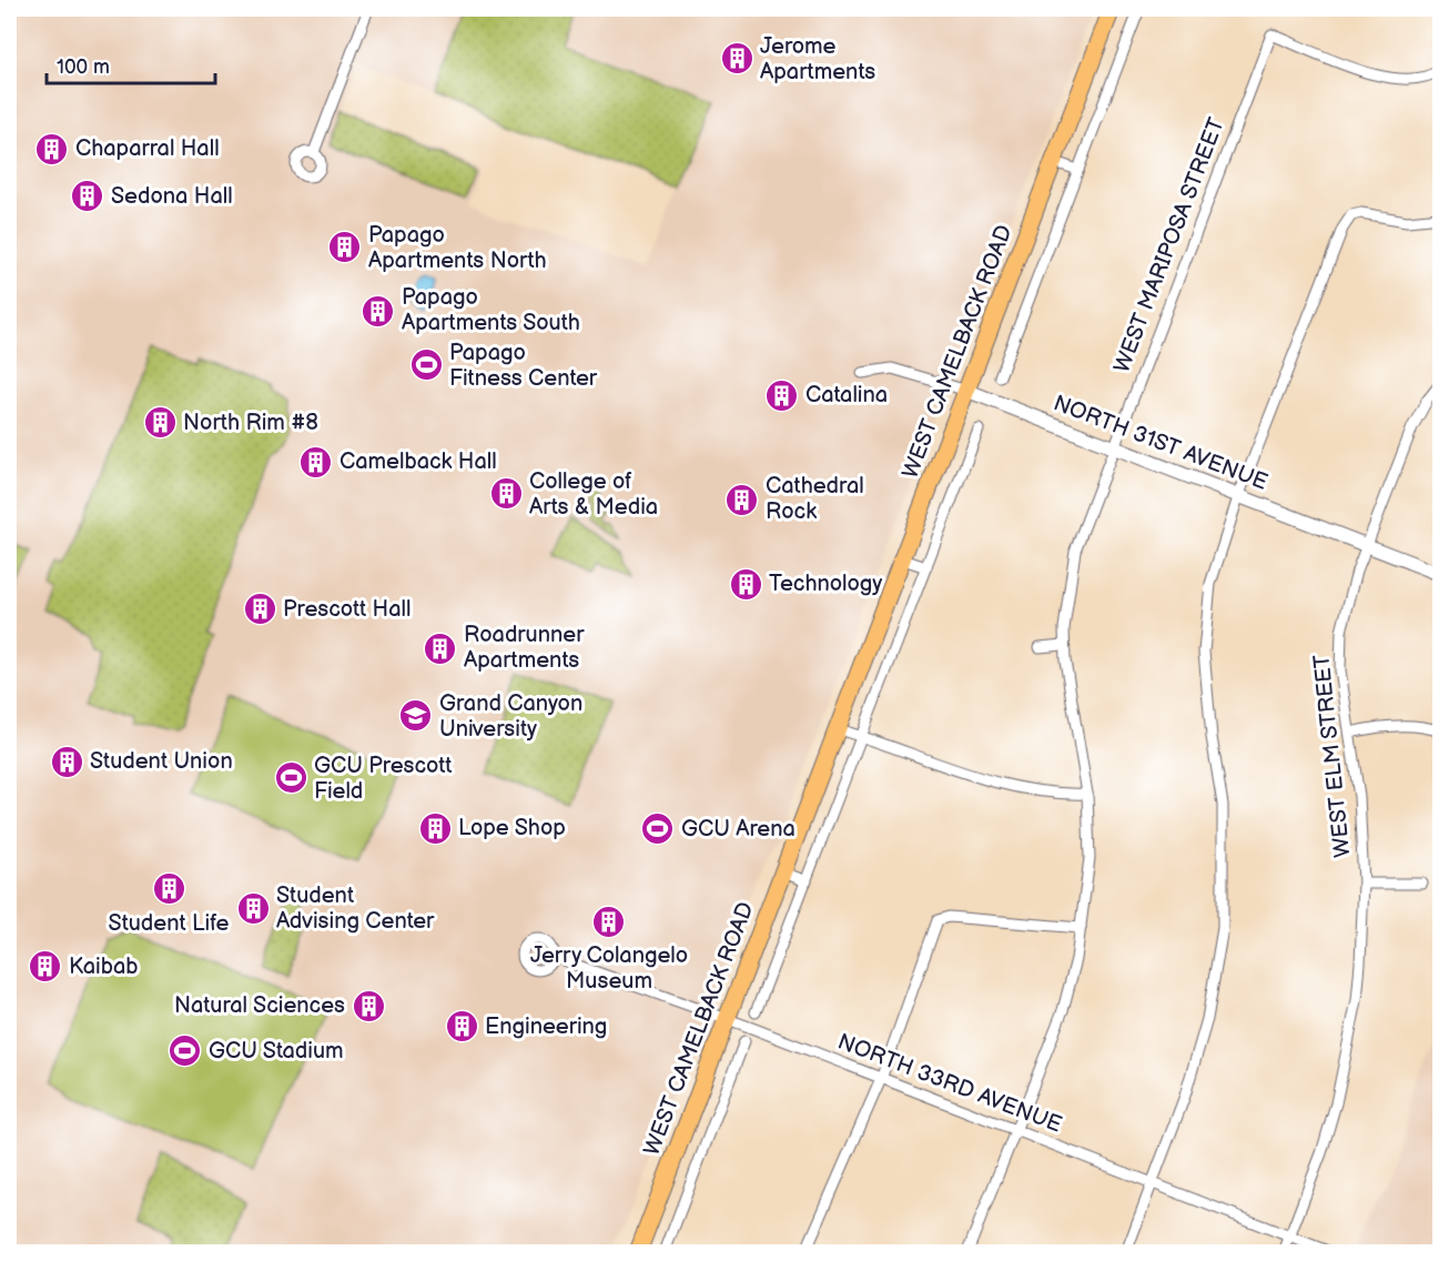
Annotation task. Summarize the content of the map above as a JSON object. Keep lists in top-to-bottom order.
{
  "streets": {
    "main road": ["WEST CAMELBACK ROAD"],
    "street": [
      "WEST MARIPOSA STREET",
      "NORTH 31ST AVENUE",
      "WEST ELM STREET",
      "NORTH 33RD AVENUE"
    ]
  },
  "crossings": [
    ["WEST MARIPOSA STREET", "NORTH 31ST AVENUE"],
    ["WEST MARIPOSA STREET", "NORTH 33RD AVENUE"],
    ["WEST CAMELBACK ROAD", "NORTH 31ST AVENUE"],
    ["WEST CAMELBACK ROAD", "NORTH 33RD AVENUE"],
    ["NORTH 31ST AVENUE", "WEST ELM STREET"],
    ["WEST ELM STREET", "NORTH 33RD AVENUE"]
  ],
  "places": {
    "building": [
      "Jerome Apartments",
      "Chaparral Hall",
      "Sedona Hall",
      "Papago Apartments North",
      "Papago Apartments South",
      "Catalina",
      "North Rim #8",
      "Camelback Hall",
      "College of Arts & Media",
      "Cathedral Rock",
      "Technology",
      "Prescott Hall",
      "Roadrunner Apartments",
      "Student Union",
      "Lope Shop",
      "Student Life",
      "Student Advising Center",
      "Jerry Colangelo Museum",
      "Kaibab",
      "Natural Sciences",
      "Engineering"
    ],
    "sports": [
      "Papago Fitness Center",
      "GCU Prescott Field",
      "GCU Arena",
      "GCU Stadium"
    ],
    "school or university": ["Grand Canyon University"]
  },
  "scale_bar": "100 m"
}
